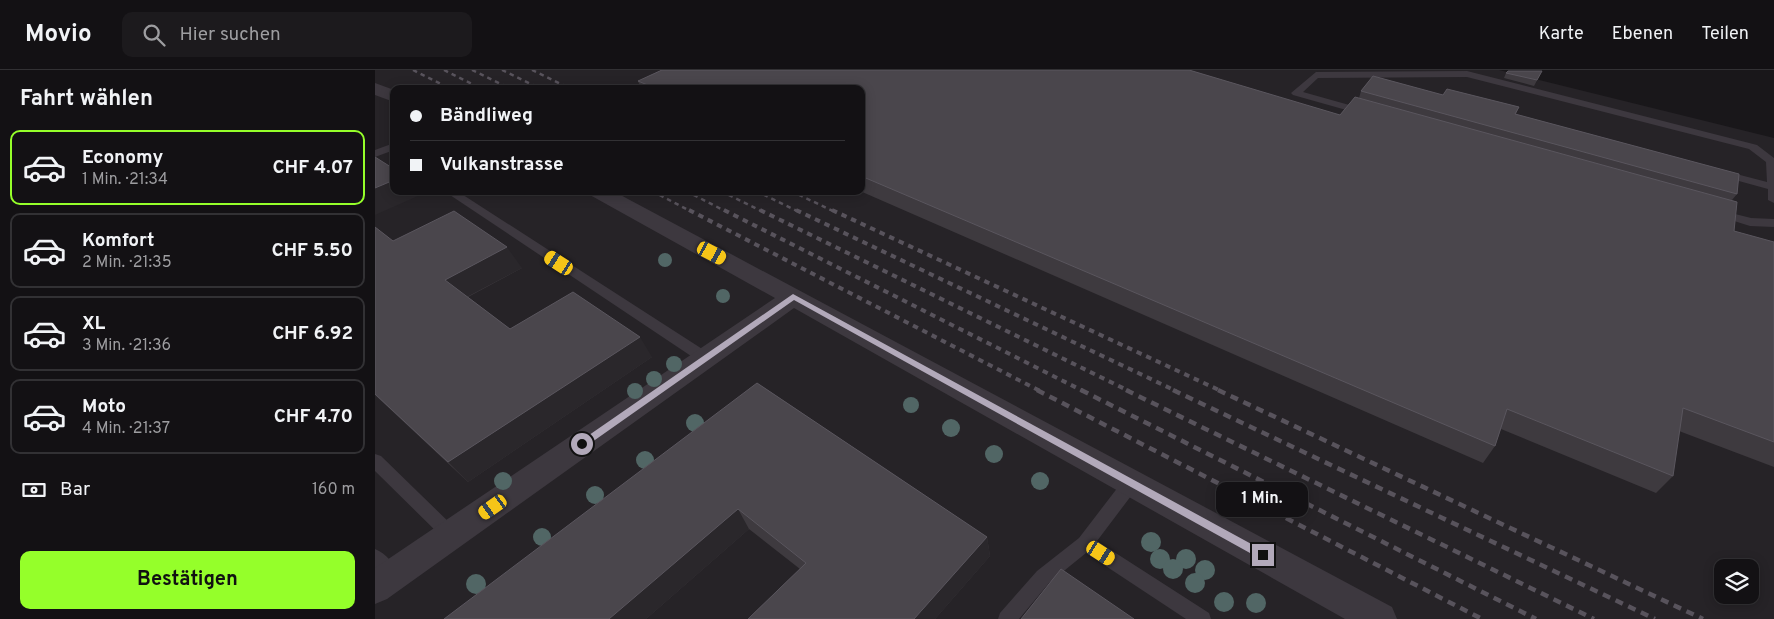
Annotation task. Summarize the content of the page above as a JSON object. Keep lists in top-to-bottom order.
{
  "page": {
    "header": "Movio",
    "search": "Hier suchen",
    "nav": ["Karte", "Ebenen", "Teilen"],
    "heading": "Fahrt wählen",
    "banner": ["Bändliweg", "Vulkanstrasse"],
    "list": [
      {
        "name": "Economy",
        "note": "1 Min. · 21:34",
        "value": "CHF 4.07"
      },
      {
        "name": "Komfort",
        "note": "2 Min. · 21:35",
        "value": "CHF 5.50"
      },
      {
        "name": "XL",
        "note": "3 Min. · 21:36",
        "value": "CHF 6.92"
      },
      {
        "name": "Moto",
        "note": "4 Min. · 21:37",
        "value": "CHF 4.70"
      }
    ],
    "pay": ["Bar", "160 m"],
    "bubble": "1 Min.",
    "buttons": "Bestätigen"
  }
}
